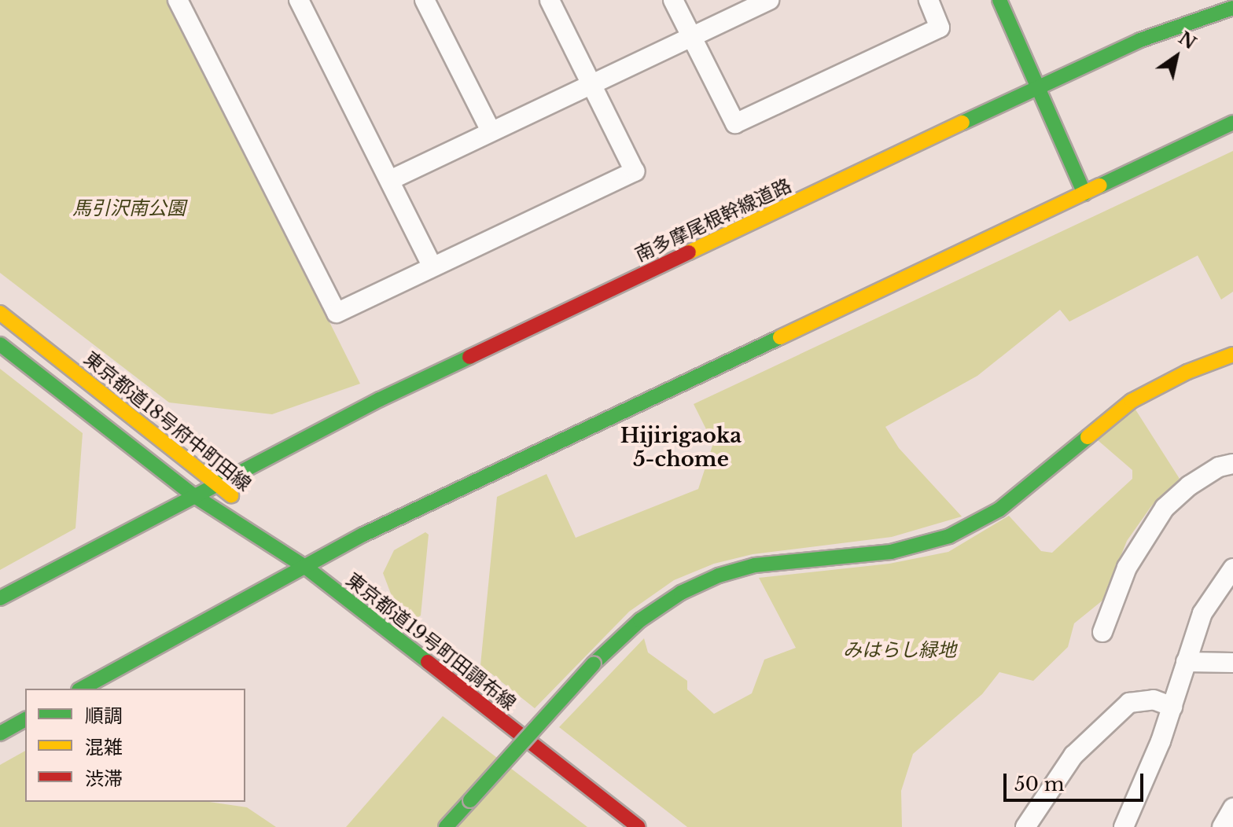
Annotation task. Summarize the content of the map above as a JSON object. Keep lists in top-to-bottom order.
{
  "streets": {
    "main road": ["南多摩尾根幹線道路", "東京都道18号府中町田線", "東京都道19号町田調布線"]
  },
  "crossings": [
    ["南多摩尾根幹線道路", "東京都道18号府中町田線"],
    ["南多摩尾根幹線道路", "東京都道19号町田調布線"],
    ["東京都道18号府中町田線", "東京都道19号町田調布線"]
  ],
  "districts": ["Hijirigaoka 5-chome"],
  "parks": ["馬引沢南公園", "みはらし緑地"],
  "legend": ["順調", "混雑", "渋滞"],
  "scale_bar": "50 m",
  "north": "top right"
}
